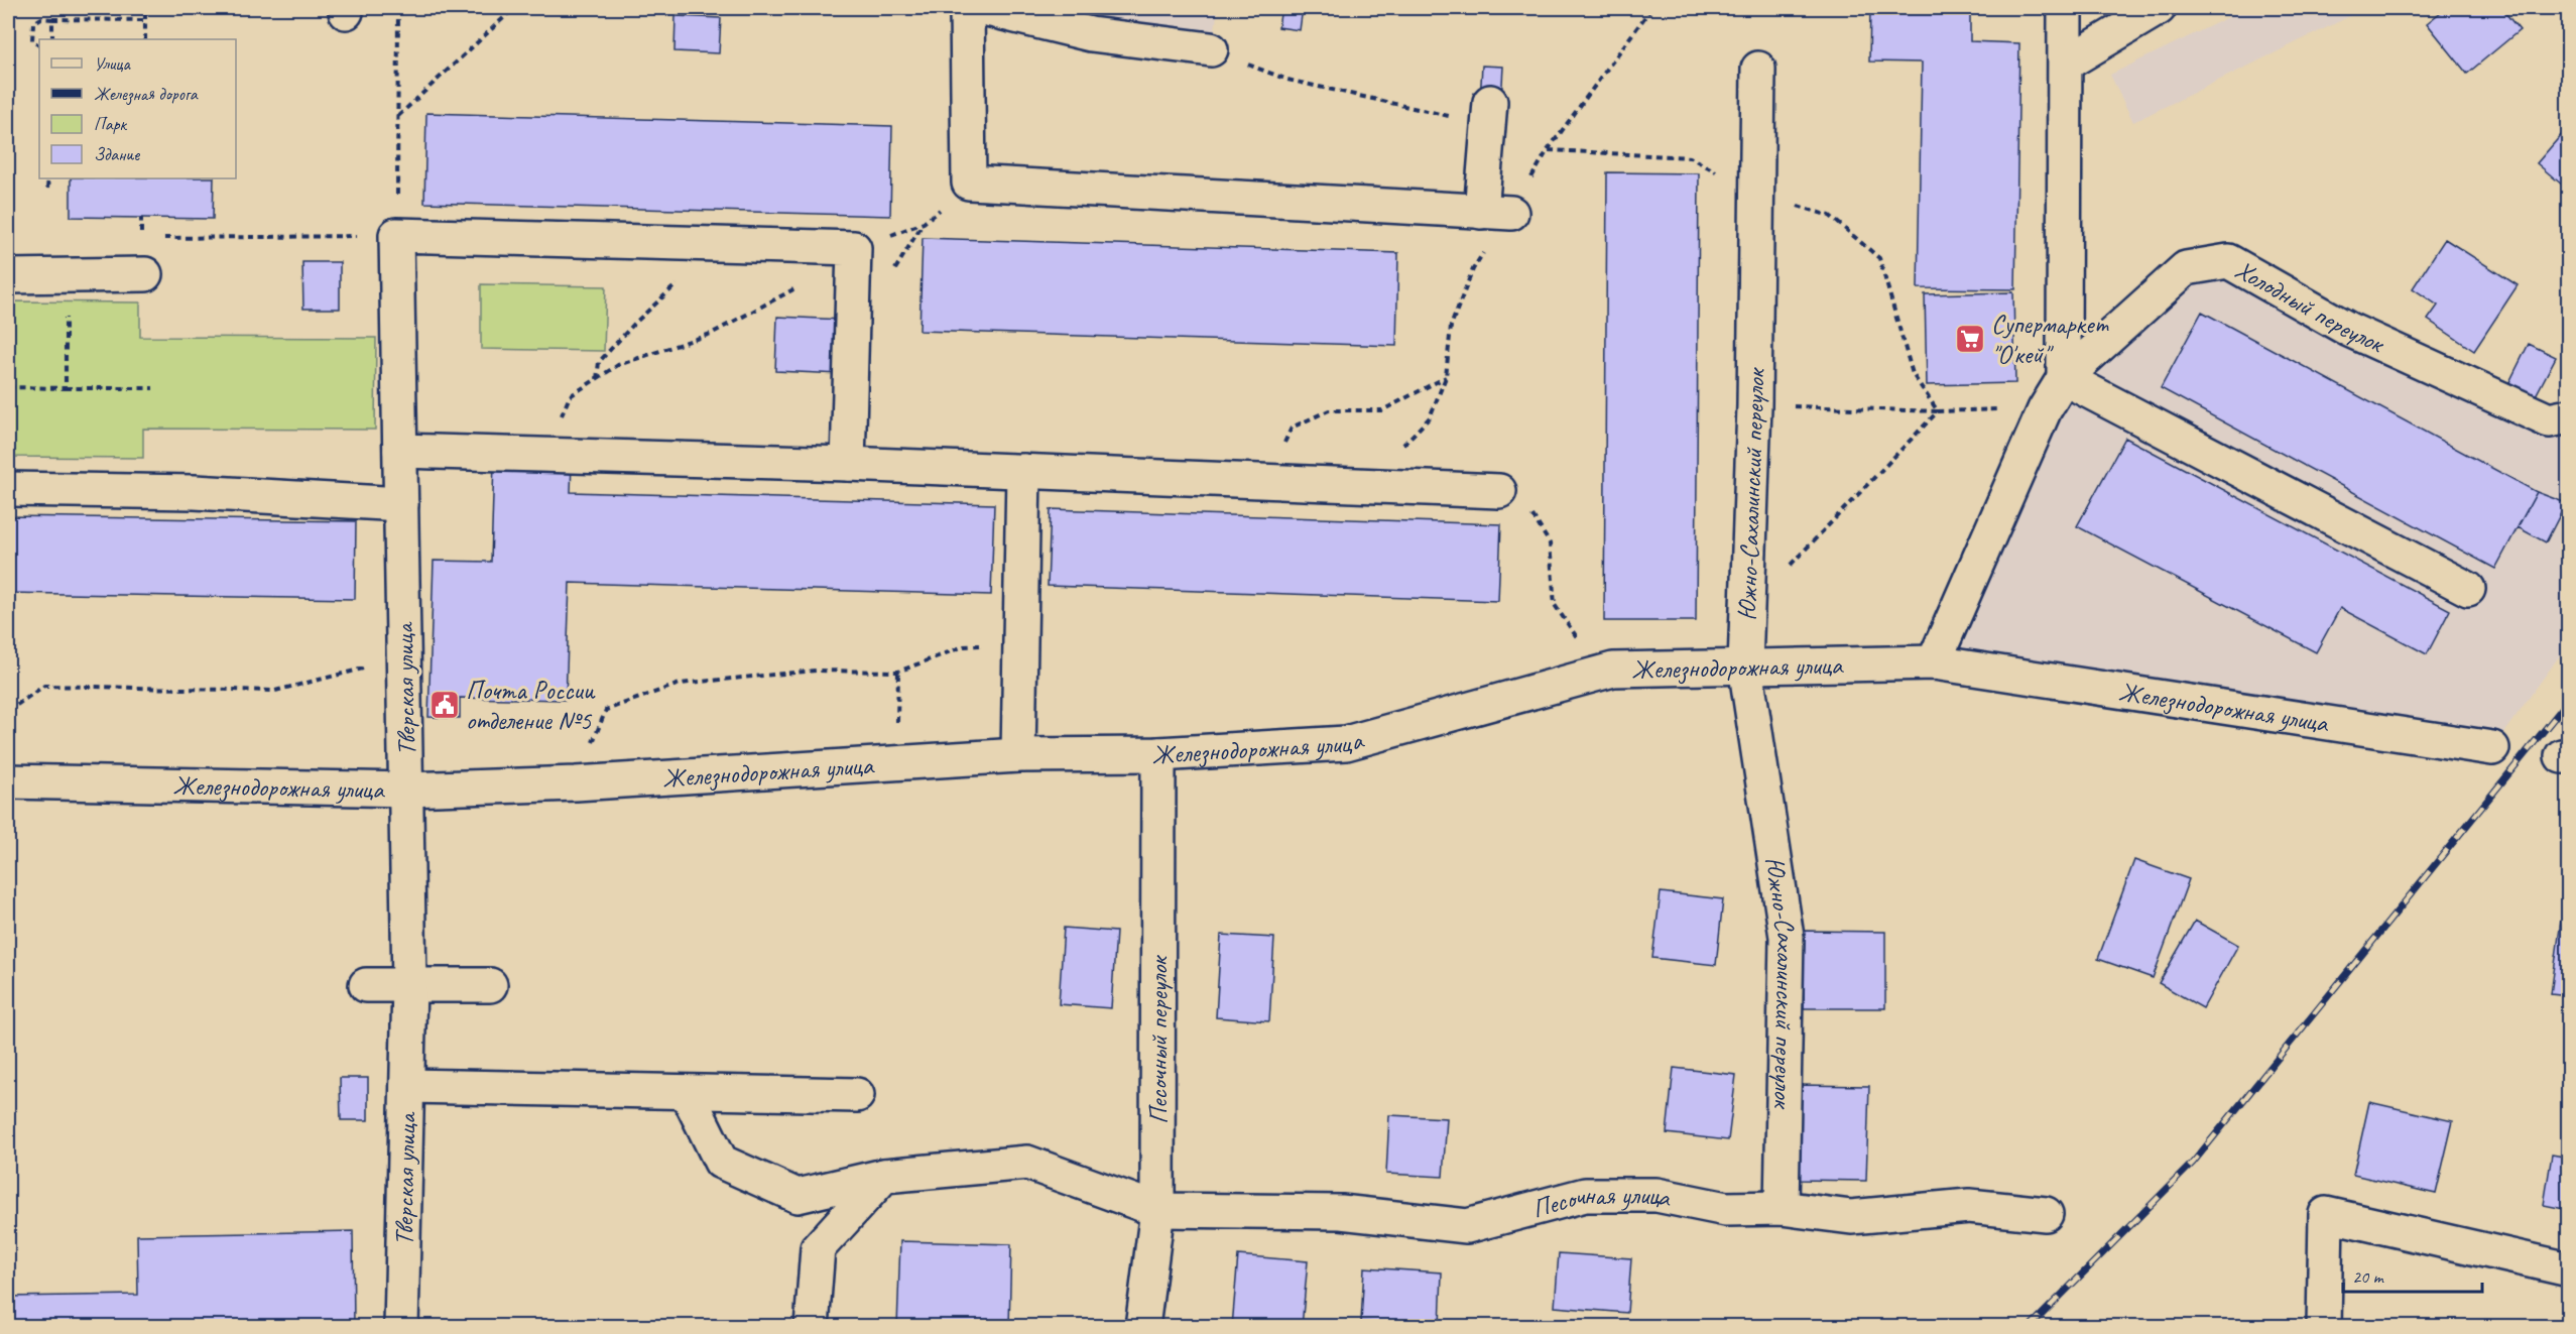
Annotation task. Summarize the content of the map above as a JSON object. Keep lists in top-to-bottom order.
{
  "streets": {
    "street": [
      "Холодный переулок",
      "Южно-Сахалинский переулок",
      "Железнодорожная улица",
      "Тверская улица",
      "Песочный переулок",
      "Песочная улица"
    ]
  },
  "crossings": [
    ["Холодный переулок", "Железнодорожная улица"],
    ["Южно-Сахалинский переулок", "Железнодорожная улица"],
    ["Южно-Сахалинский переулок", "Песочная улица"],
    ["Железнодорожная улица", "Тверская улица"],
    ["Железнодорожная улица", "Песочный переулок"],
    ["Песочный переулок", "Песочная улица"]
  ],
  "places": {
    "supermarket": ["Супермаркет \"О'кей\""],
    "public building": ["Почта России отделение №5"]
  },
  "legend": [
    "Улица",
    "Железная дорога",
    "Парк",
    "Здание"
  ],
  "scale_bar": "20 m"
}
